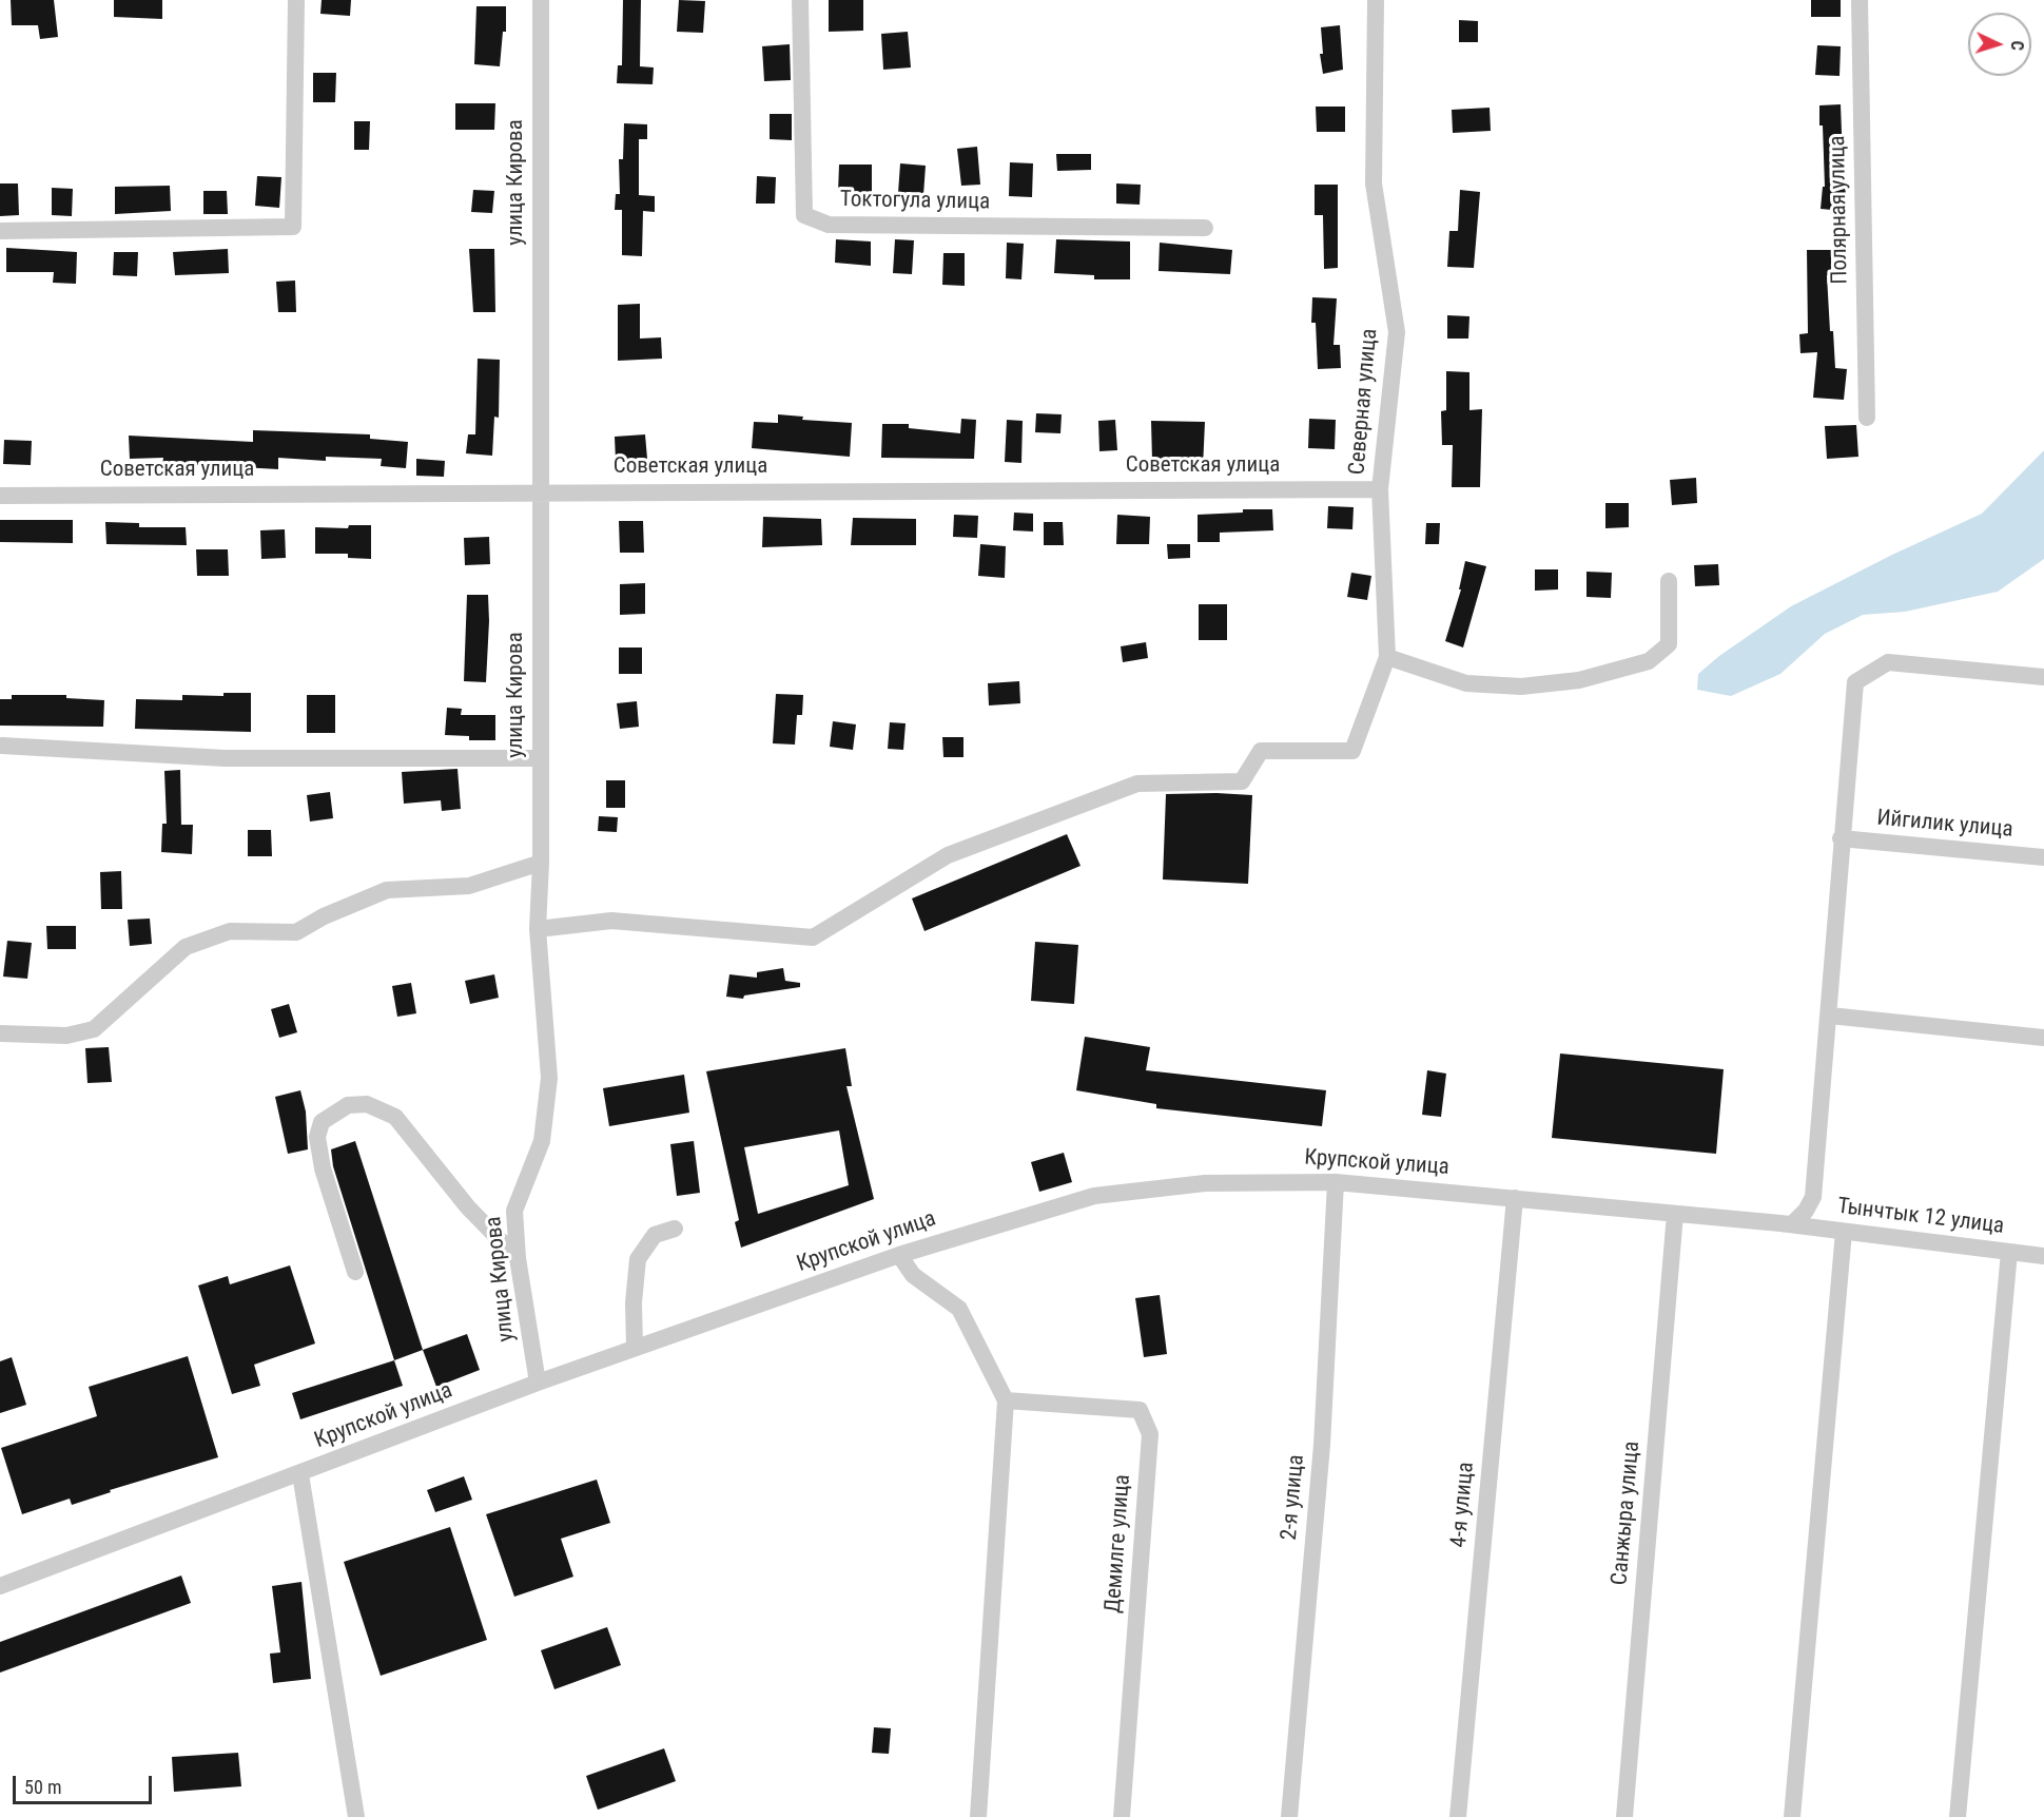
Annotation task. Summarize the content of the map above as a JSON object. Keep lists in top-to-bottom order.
{
  "streets": {
    "street": [
      "улица Кирова",
      "Токтогула улица",
      "Полярная улица",
      "Северная улица",
      "Советская улица",
      "Ийгилик улица",
      "Крупской улица",
      "Тынчтык 12 улица",
      "2-я улица",
      "4-я улица",
      "Санжыра улица",
      "Демилге улица"
    ]
  },
  "crossings": [
    ["улица Кирова", "Советская улица"],
    ["улица Кирова", "Крупской улица"],
    ["Северная улица", "Советская улица"],
    ["Крупской улица", "Тынчтык 12 улица"],
    ["Крупской улица", "2-я улица"],
    ["Крупской улица", "4-я улица"],
    ["Крупской улица", "Санжыра улица"]
  ],
  "scale_bar": "50 m",
  "north": "right"
}
